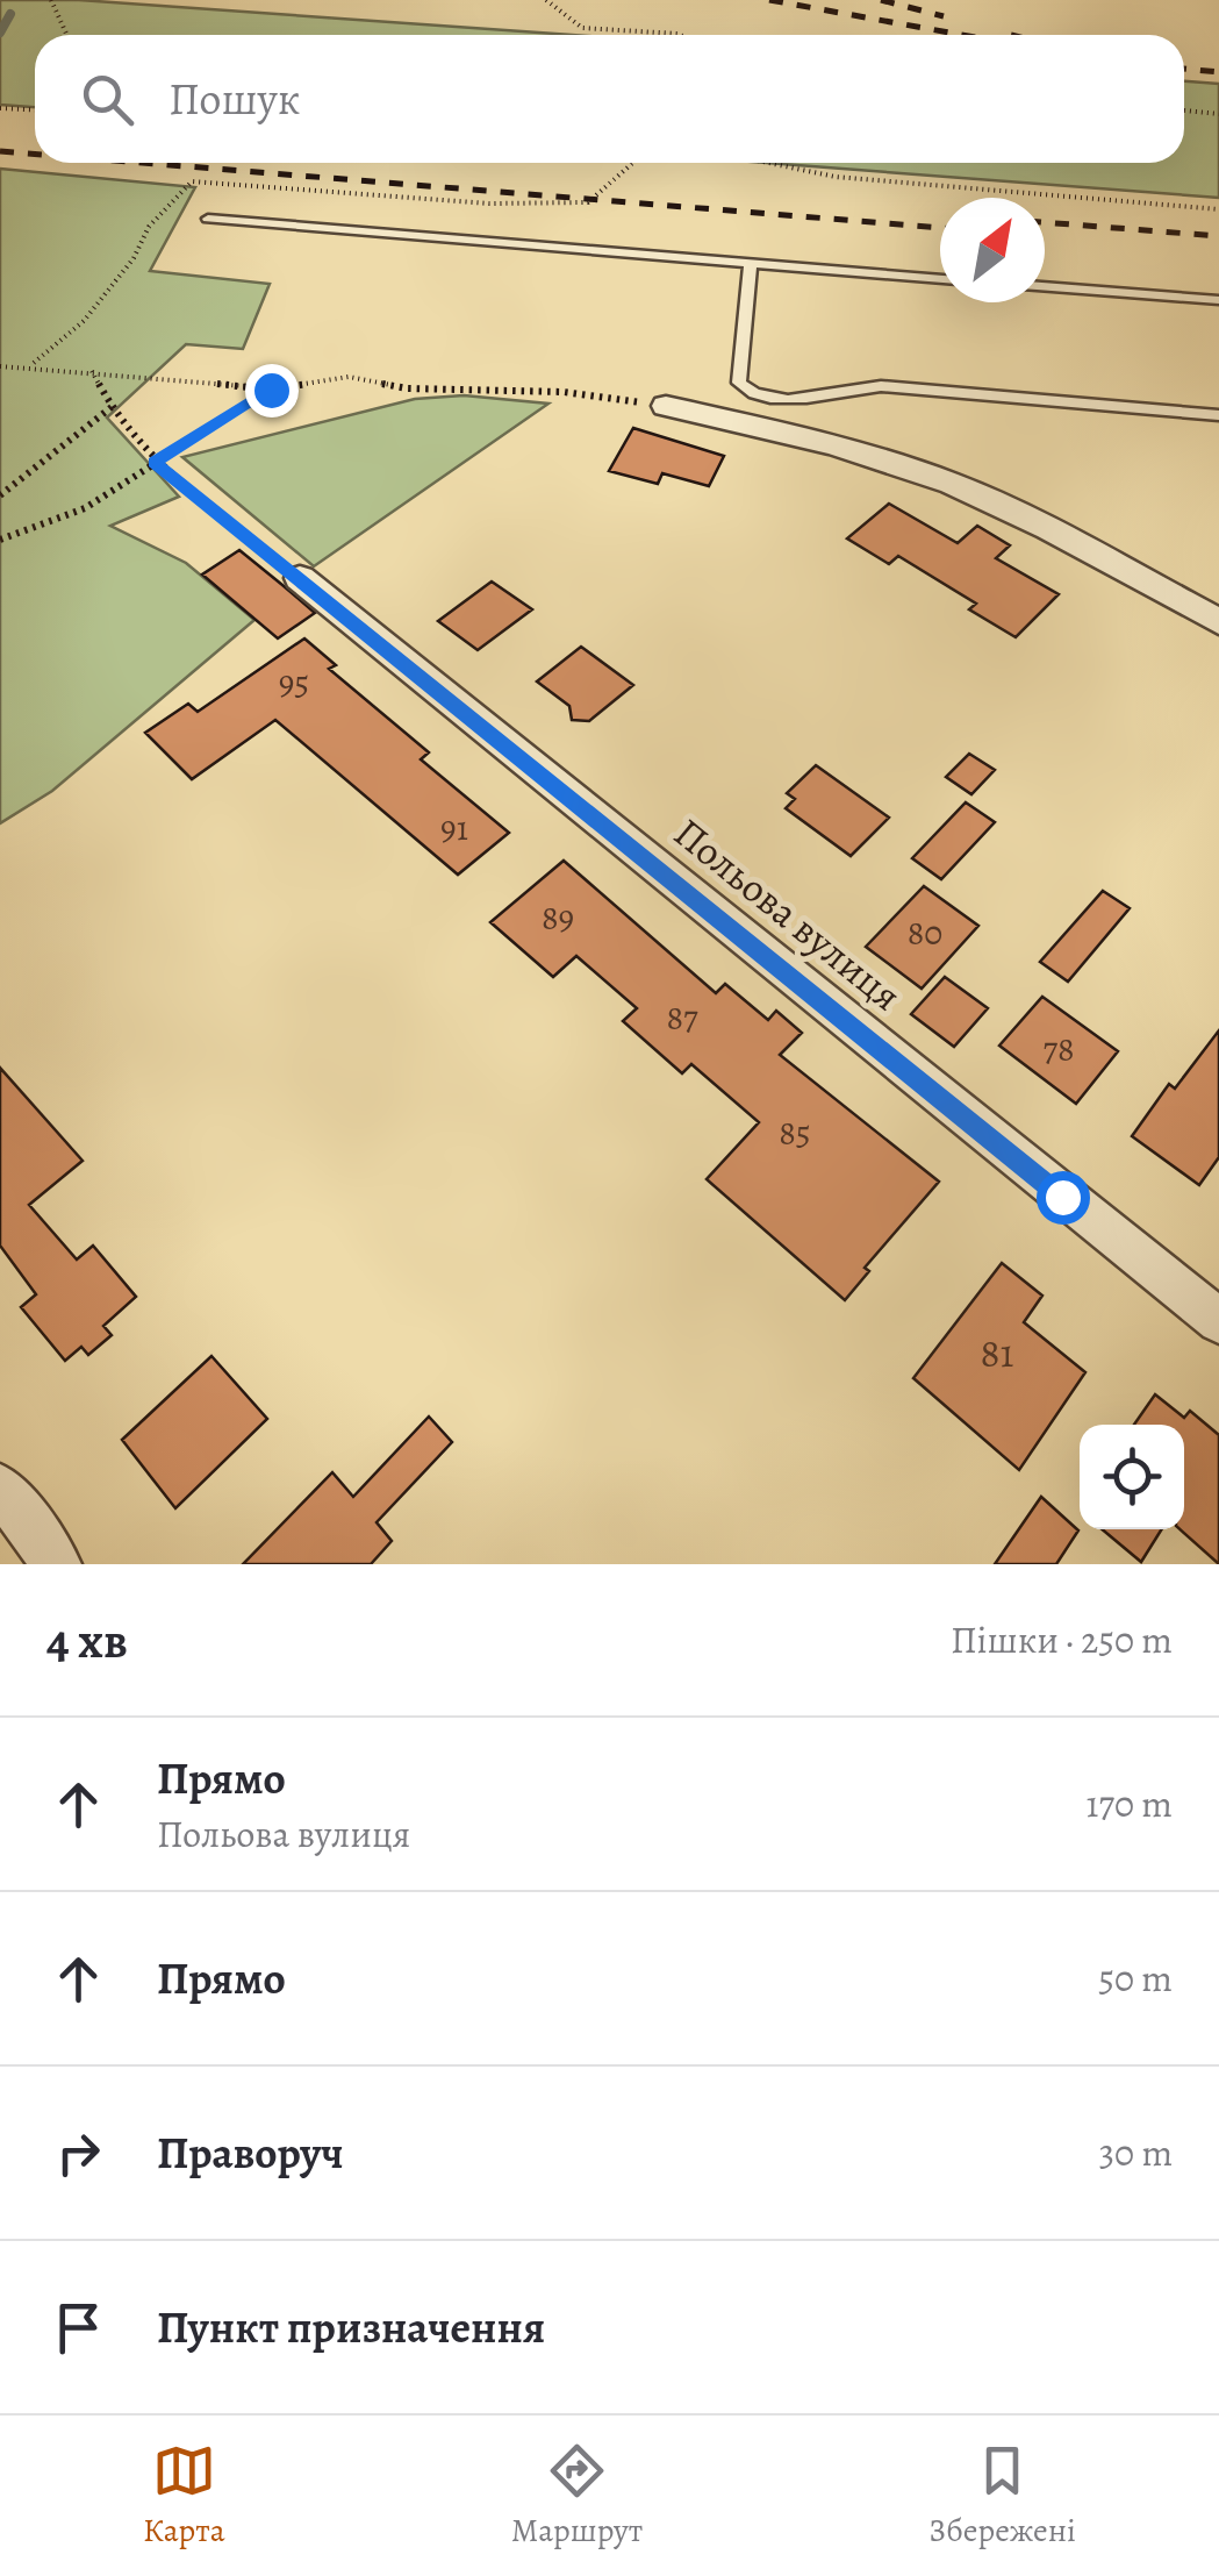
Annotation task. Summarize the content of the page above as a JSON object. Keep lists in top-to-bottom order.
{
  "streets": {
    "street": ["Польова вулиця"]
  },
  "house_numbers": [
    "95",
    "91",
    "89",
    "80",
    "87",
    "78",
    "85",
    "81"
  ],
  "north": "top right",
  "page": {
    "search": "Пошук",
    "heading": ["4 хв", "Пішки · 250 m"],
    "list": [
      ["Прямо", "Польова вулиця", "170 m"],
      ["Прямо", "50 m"],
      ["Праворуч", "30 m"],
      "Пункт призначення"
    ],
    "nav": ["Карта", "Маршрут", "Збережені"]
  }
}
